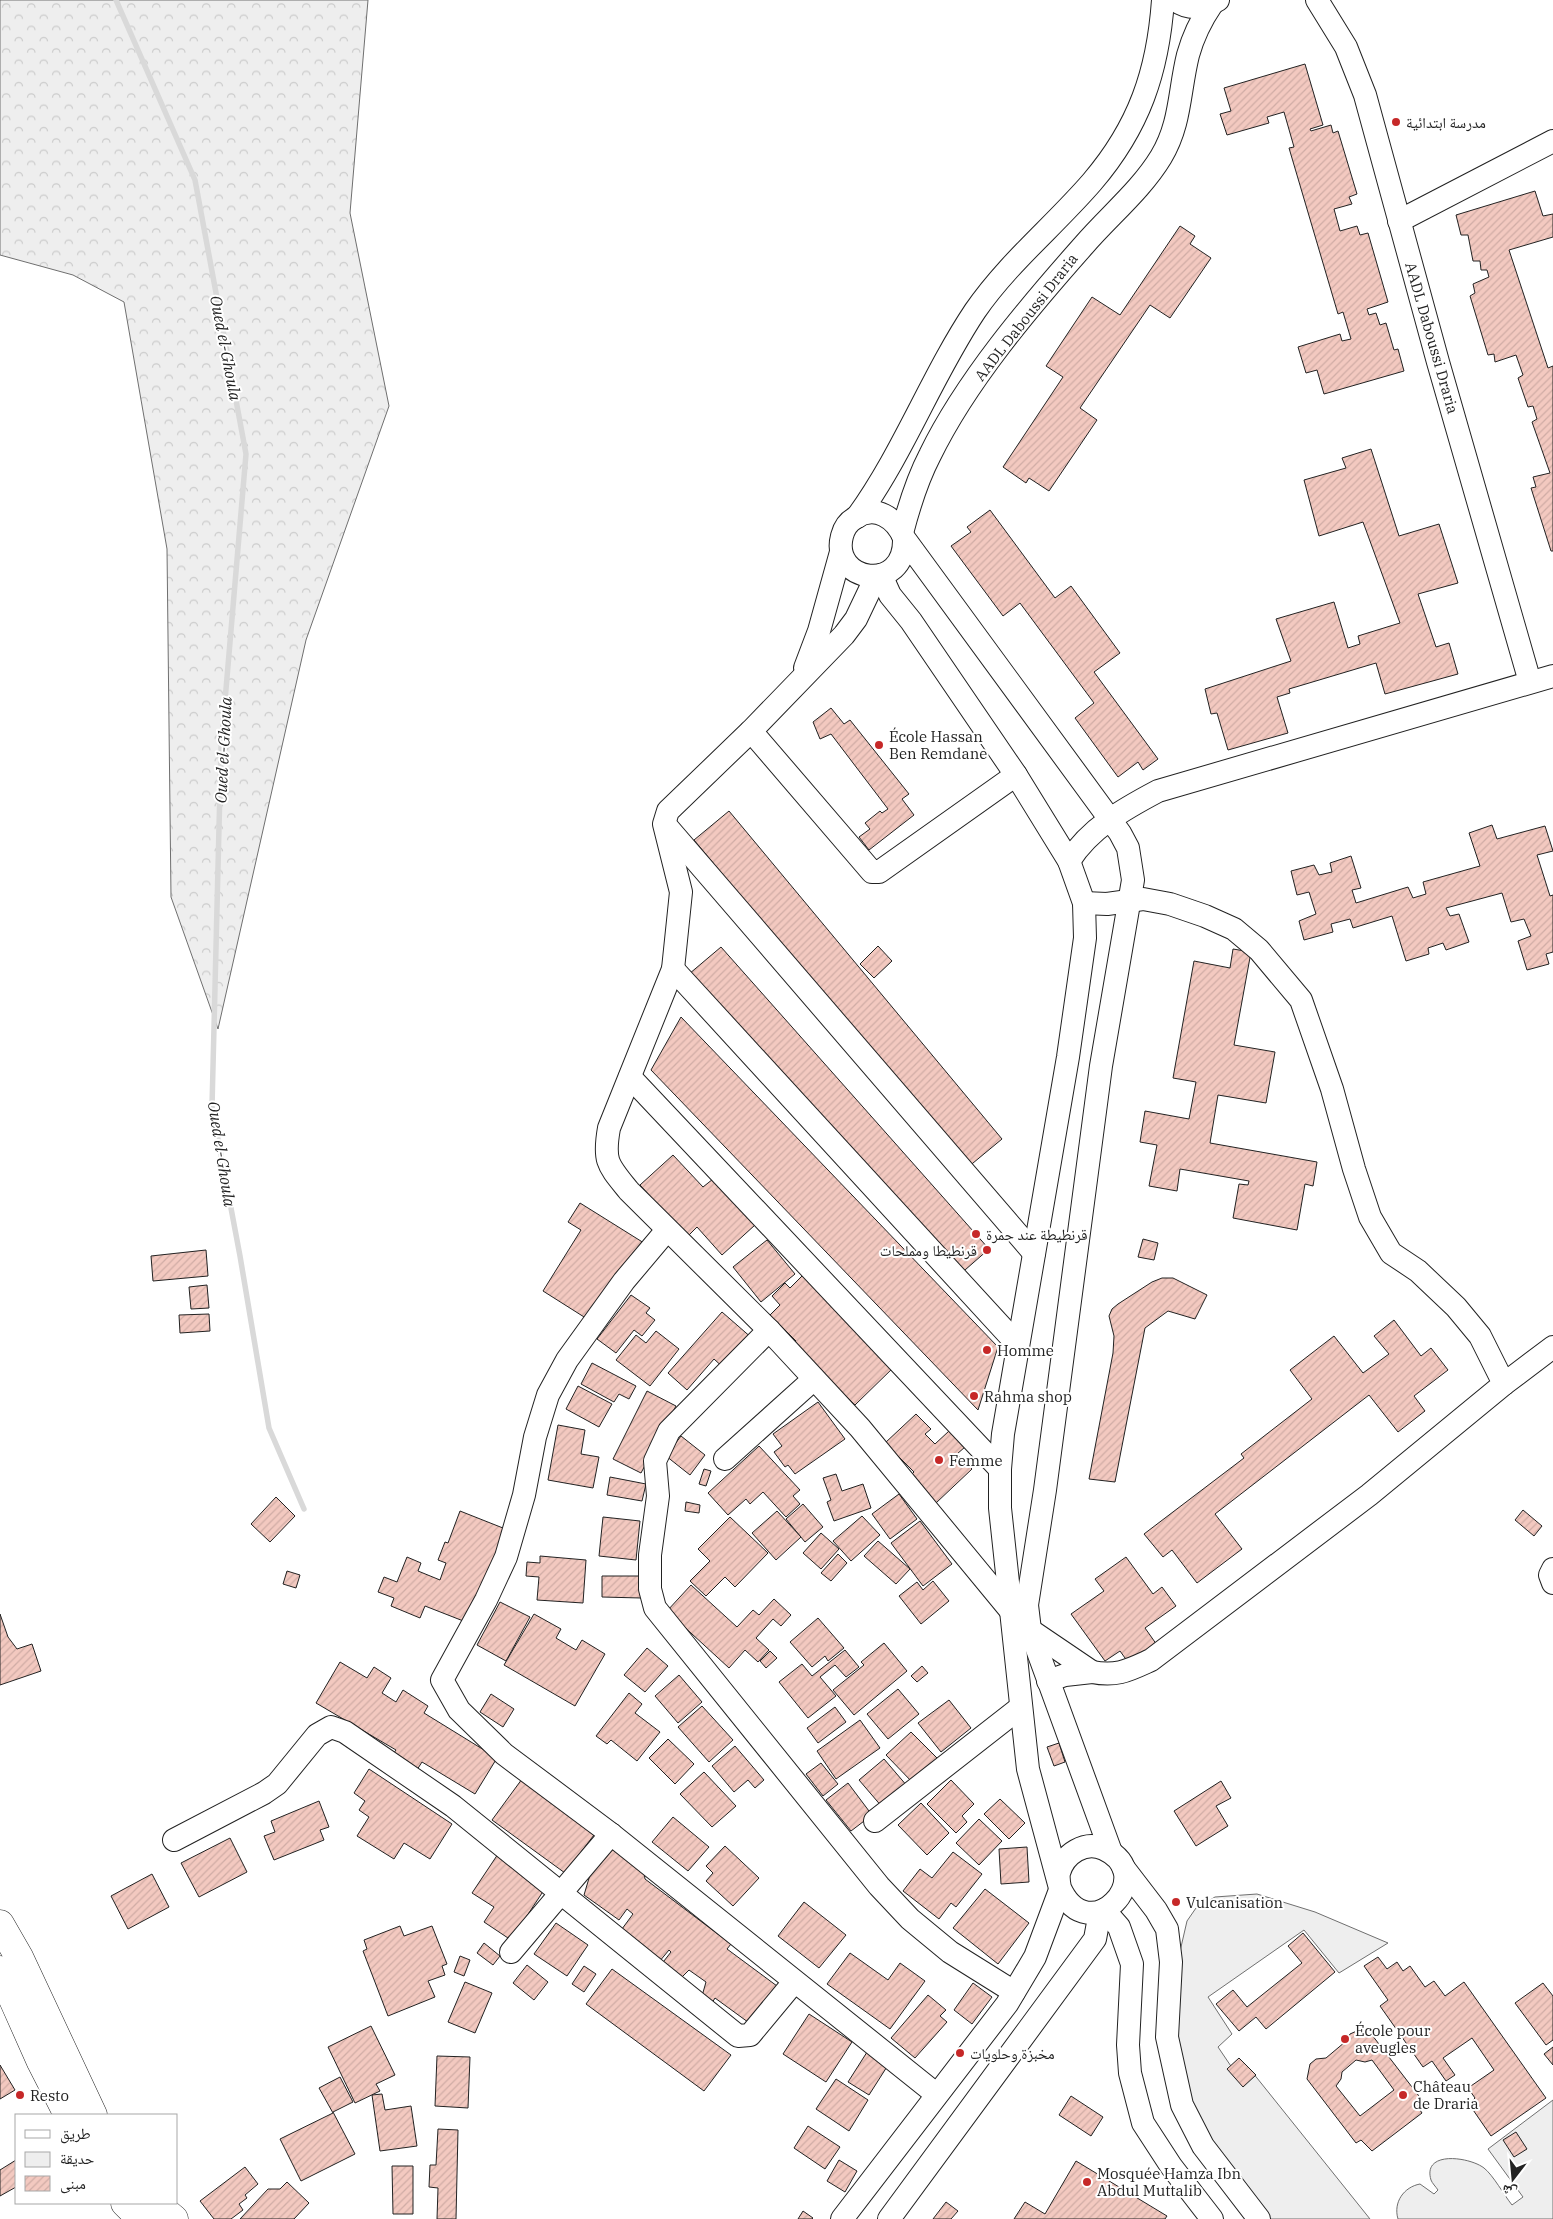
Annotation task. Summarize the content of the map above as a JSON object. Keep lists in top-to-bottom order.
{
  "streets": {
    "street": ["AADL Daboussi Draria"]
  },
  "water": ["Oued el-Ghoula"],
  "places": [
    "مدرسة ابتدائية",
    "École Hassan Ben Remdane",
    "قرنطيطة عند حمرة",
    "قرنطيطا ومملحات",
    "Homme",
    "Rahma shop",
    "Femme",
    "Vulcanisation",
    "École pour aveugles",
    "مخبزة وحلويات",
    "Resto",
    "Château de Draria",
    "Mosquée Hamza Ibn Abdul Muttalib"
  ],
  "legend": ["طريق", "حديقة", "مبنى"],
  "north": "bottom"
}
